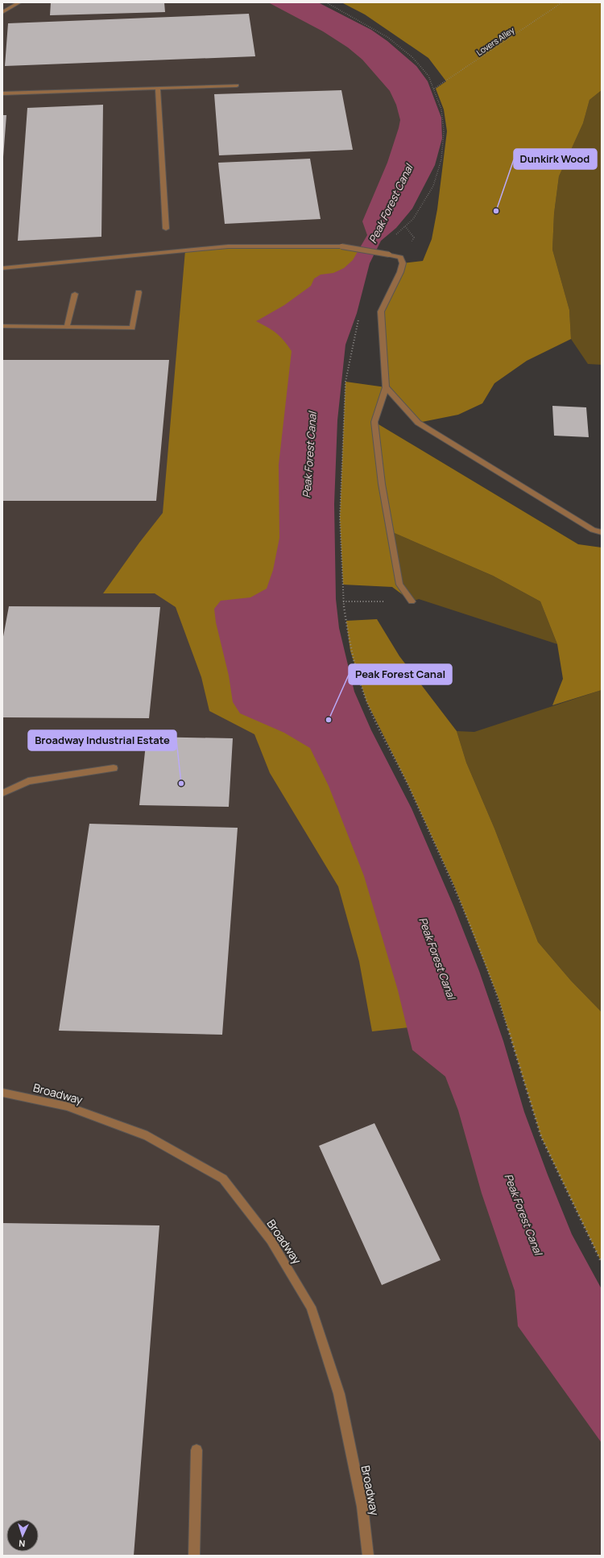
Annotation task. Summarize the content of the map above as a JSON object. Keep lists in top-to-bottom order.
{
  "streets": {
    "street": ["Broadway"],
    "path": ["Lovers Alley"]
  },
  "water": ["Peak Forest Canal"],
  "places": ["Dunkirk Wood", "Peak Forest Canal", "Broadway Industrial Estate"],
  "north": "bottom"
}
